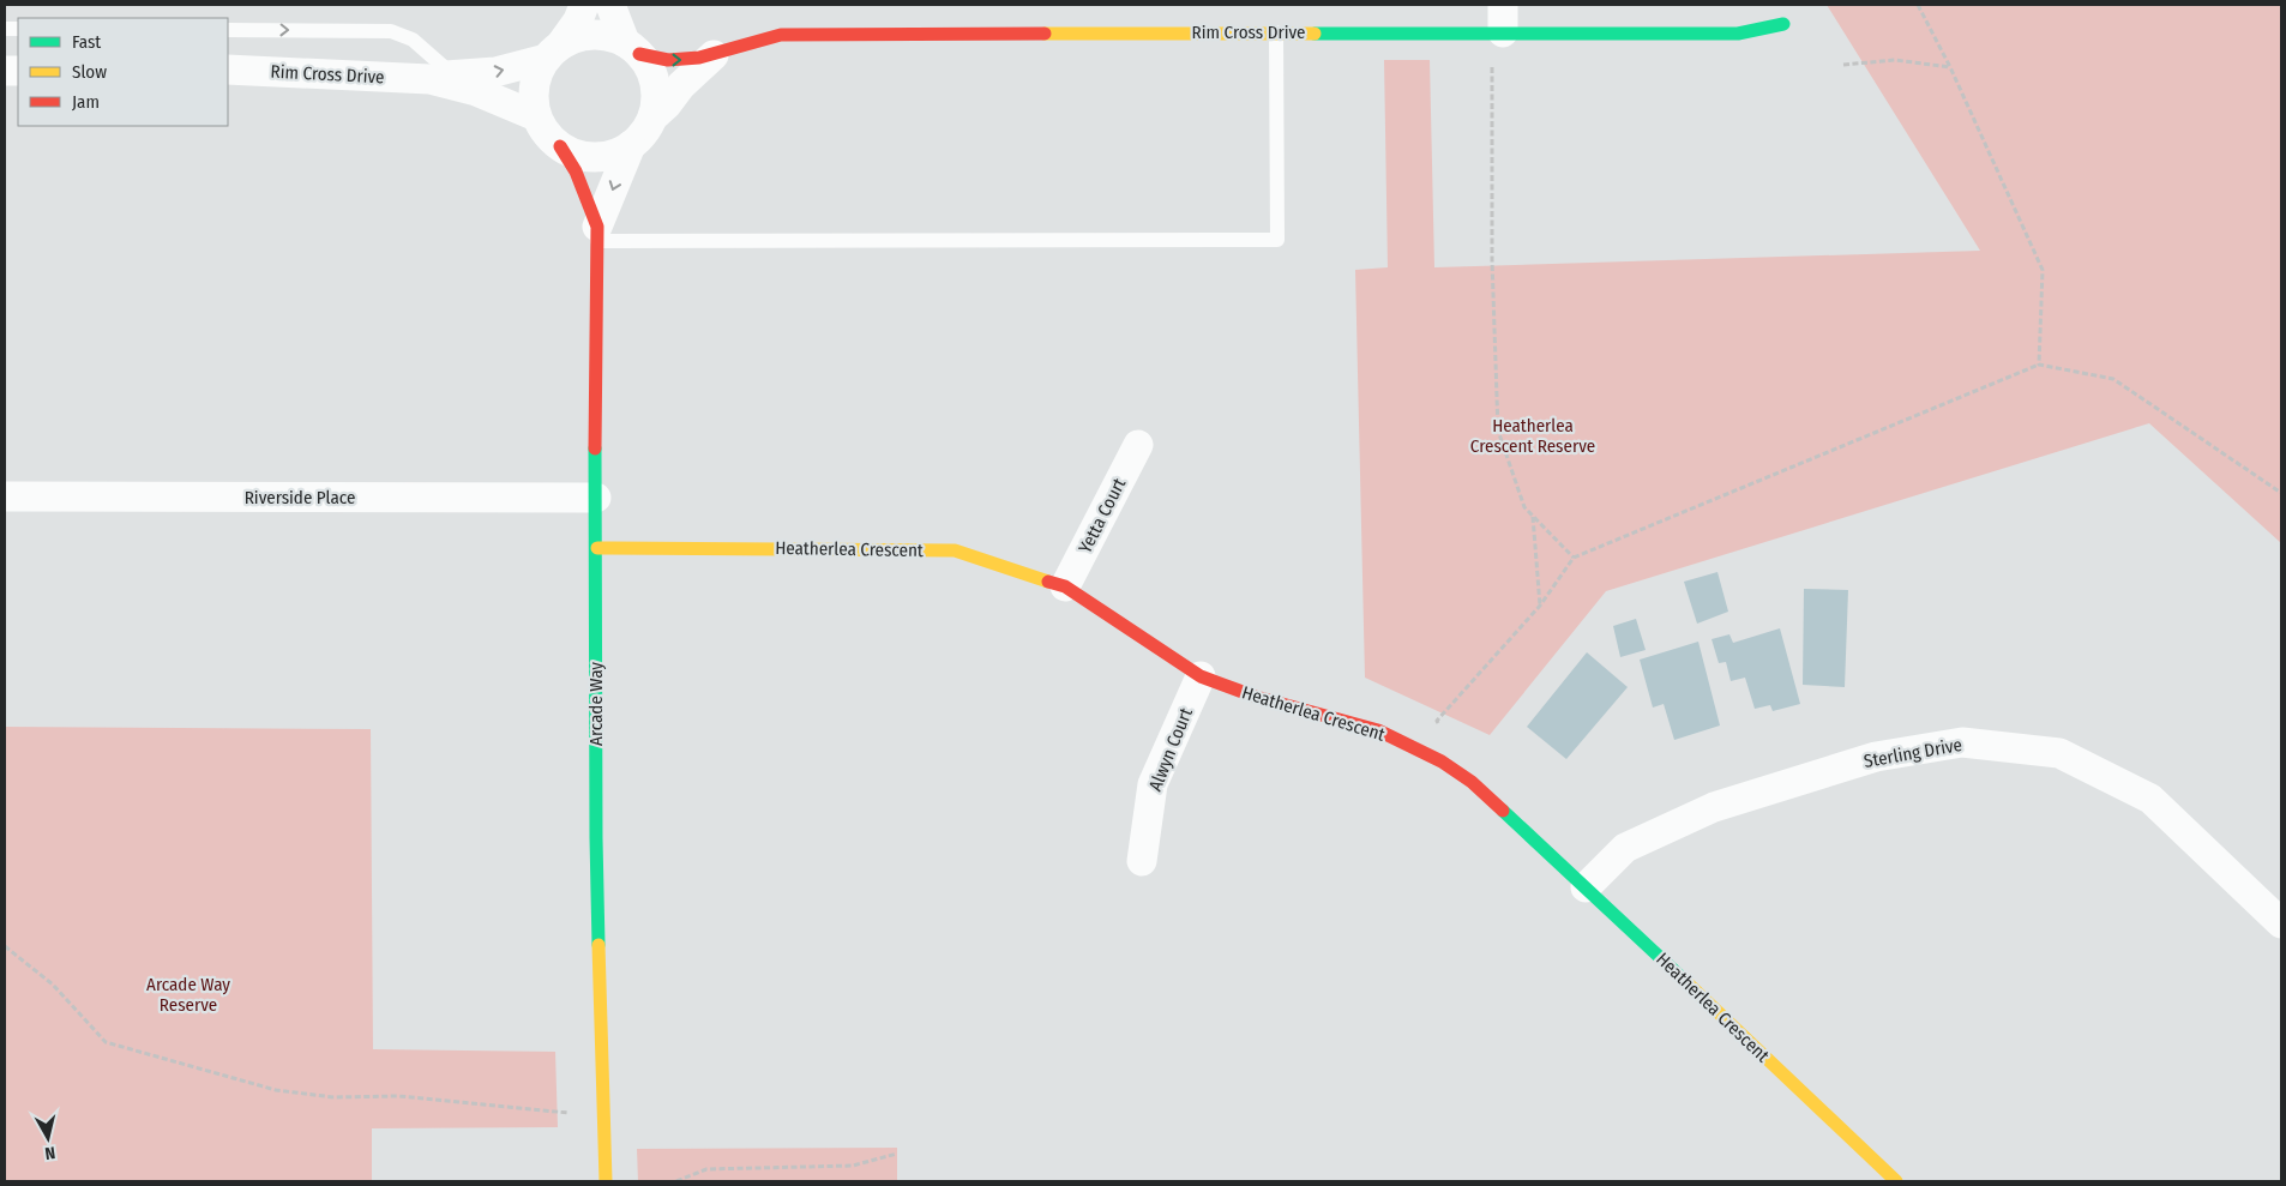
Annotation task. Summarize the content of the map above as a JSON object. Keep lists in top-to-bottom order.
{
  "streets": {
    "street": [
      "Rim Cross Drive",
      "Riverside Place",
      "Yetta Court",
      "Heatherlea Crescent",
      "Arcade Way",
      "Alwyn Court",
      "Sterling Drive"
    ]
  },
  "crossings": [
    ["Rim Cross Drive", "Arcade Way"],
    ["Riverside Place", "Arcade Way"],
    ["Yetta Court", "Heatherlea Crescent"],
    ["Heatherlea Crescent", "Arcade Way"],
    ["Heatherlea Crescent", "Alwyn Court"],
    ["Heatherlea Crescent", "Sterling Drive"]
  ],
  "parks": ["Heatherlea Crescent Reserve", "Arcade Way Reserve"],
  "legend": ["Fast", "Slow", "Jam"],
  "north": "bottom"
}
